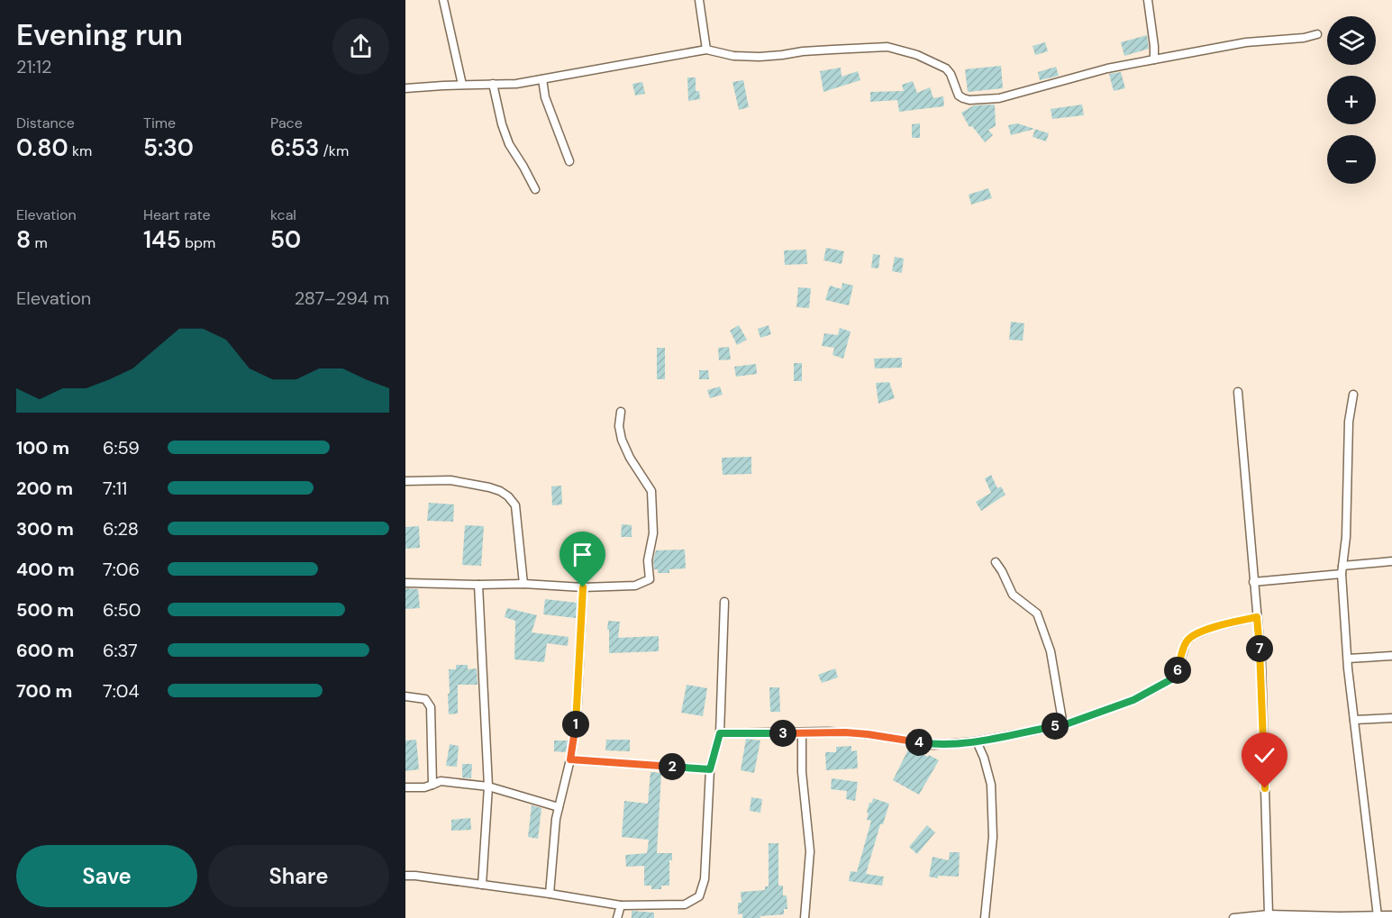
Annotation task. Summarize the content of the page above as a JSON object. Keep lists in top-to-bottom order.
{
  "page": {
    "heading": ["Evening run", "21:12"],
    "map_buttons": ["+", "−"],
    "stats": [
      ["Distance", "0.80 km"],
      ["Time", "5:30"],
      ["Pace", "6:53 /km"],
      ["Elevation", "8 m"],
      ["Heart rate", "145 bpm"],
      ["kcal", "50"]
    ],
    "chart": ["Elevation", "287–294 m"],
    "list": [
      {
        "name": "100 m",
        "note": "6:59"
      },
      {
        "name": "200 m",
        "note": "7:11"
      },
      {
        "name": "300 m",
        "note": "6:28"
      },
      {
        "name": "400 m",
        "note": "7:06"
      },
      {
        "name": "500 m",
        "note": "6:50"
      },
      {
        "name": "600 m",
        "note": "6:37"
      },
      {
        "name": "700 m",
        "note": "7:04"
      }
    ],
    "pins": [
      "7",
      "6",
      "1",
      "5",
      "3",
      "4",
      "2"
    ],
    "buttons": ["Save", "Share"]
  }
}
